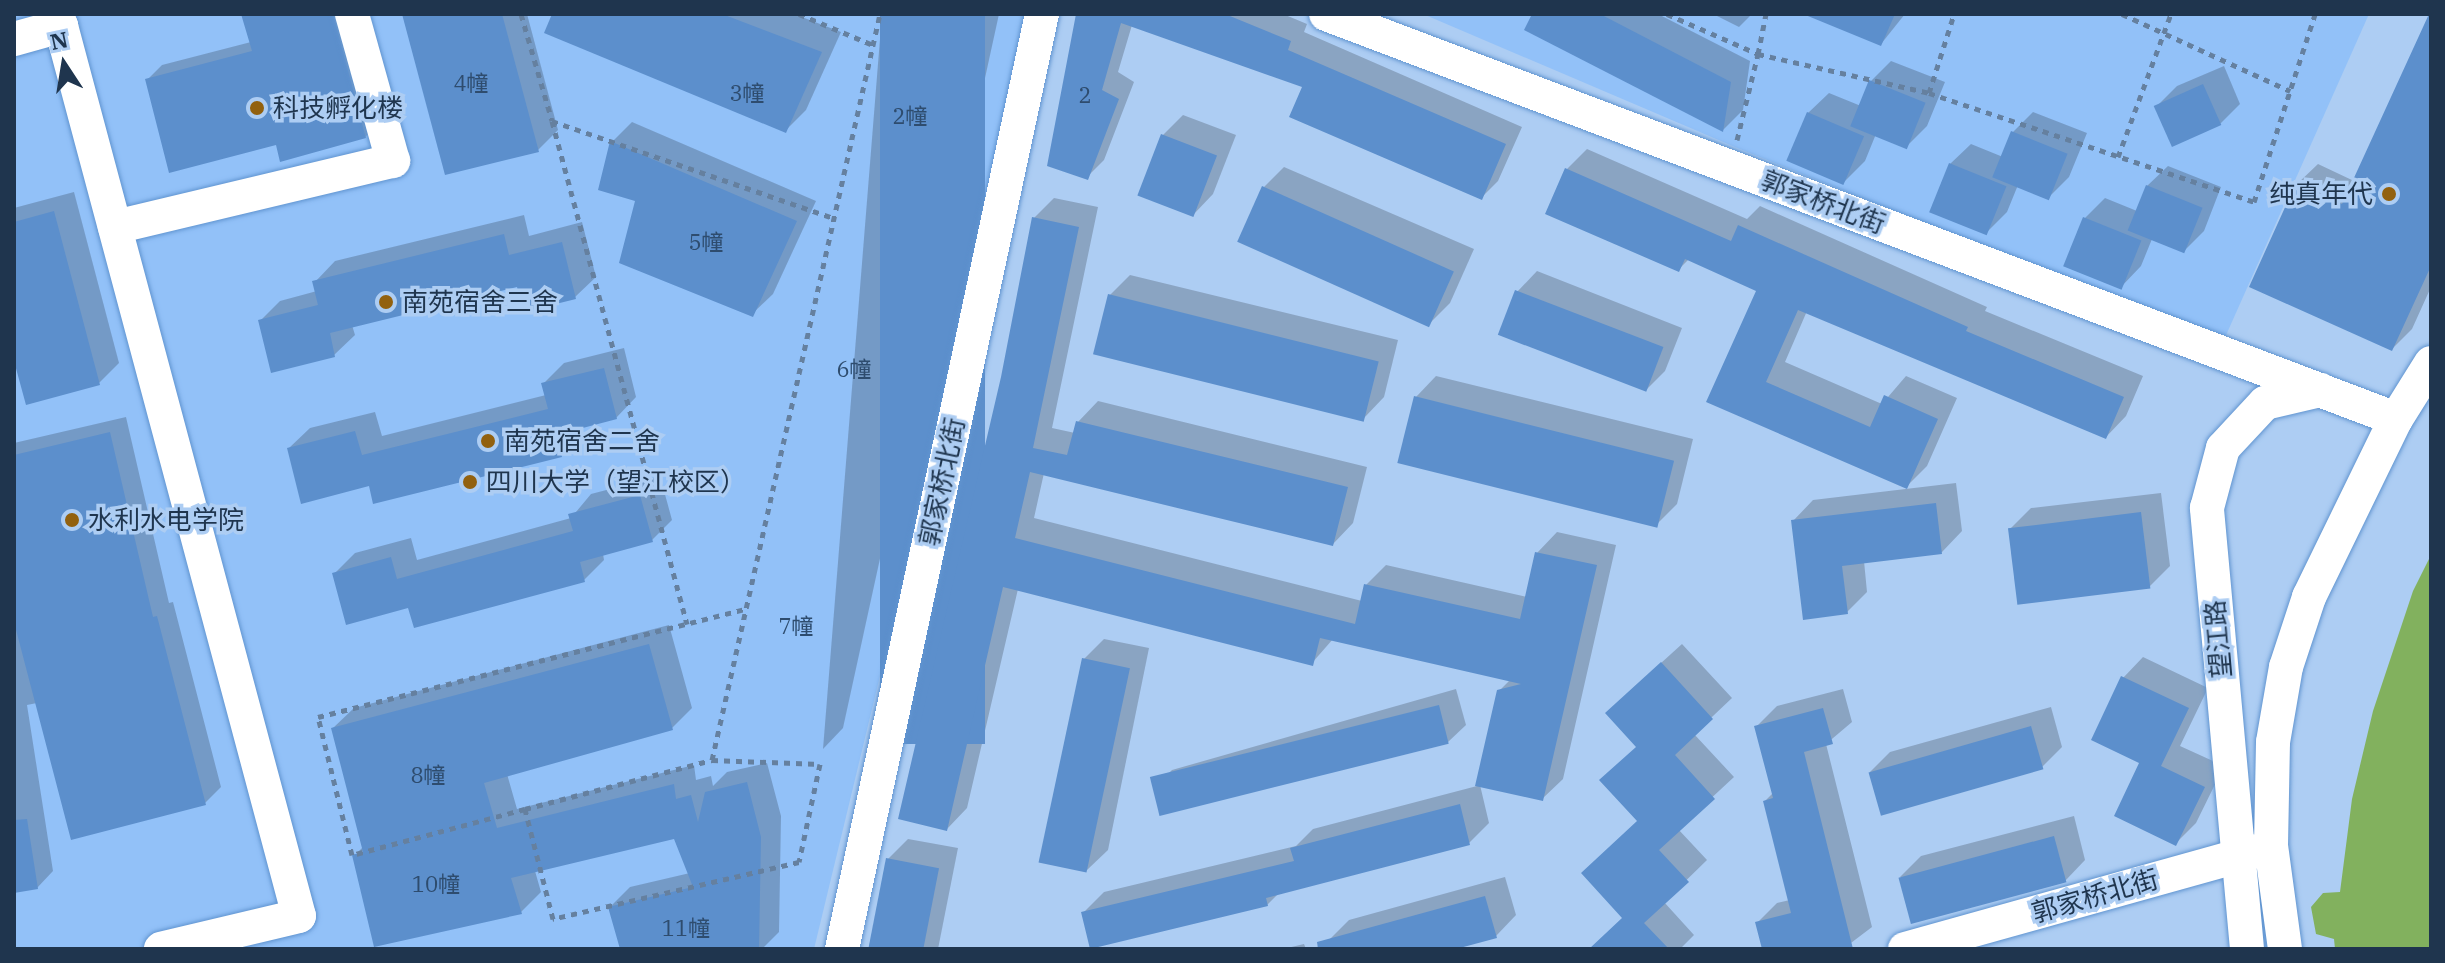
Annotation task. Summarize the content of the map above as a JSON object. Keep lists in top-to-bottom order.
{
  "streets": {
    "street": ["郭家桥北街", "望江路"]
  },
  "crossings": [
    ["郭家桥北街", "望江路"]
  ],
  "places": [
    "科技孵化楼",
    "纯真年代",
    "南苑宿舍三舍",
    "南苑宿舍二舍",
    "四川大学（望江校区）",
    "水利水电学院"
  ],
  "house_numbers": [
    "4幢",
    "3幢",
    "2",
    "2幢",
    "5幢",
    "6幢",
    "7幢",
    "8幢",
    "10幢",
    "11幢"
  ],
  "north": "top"
}
